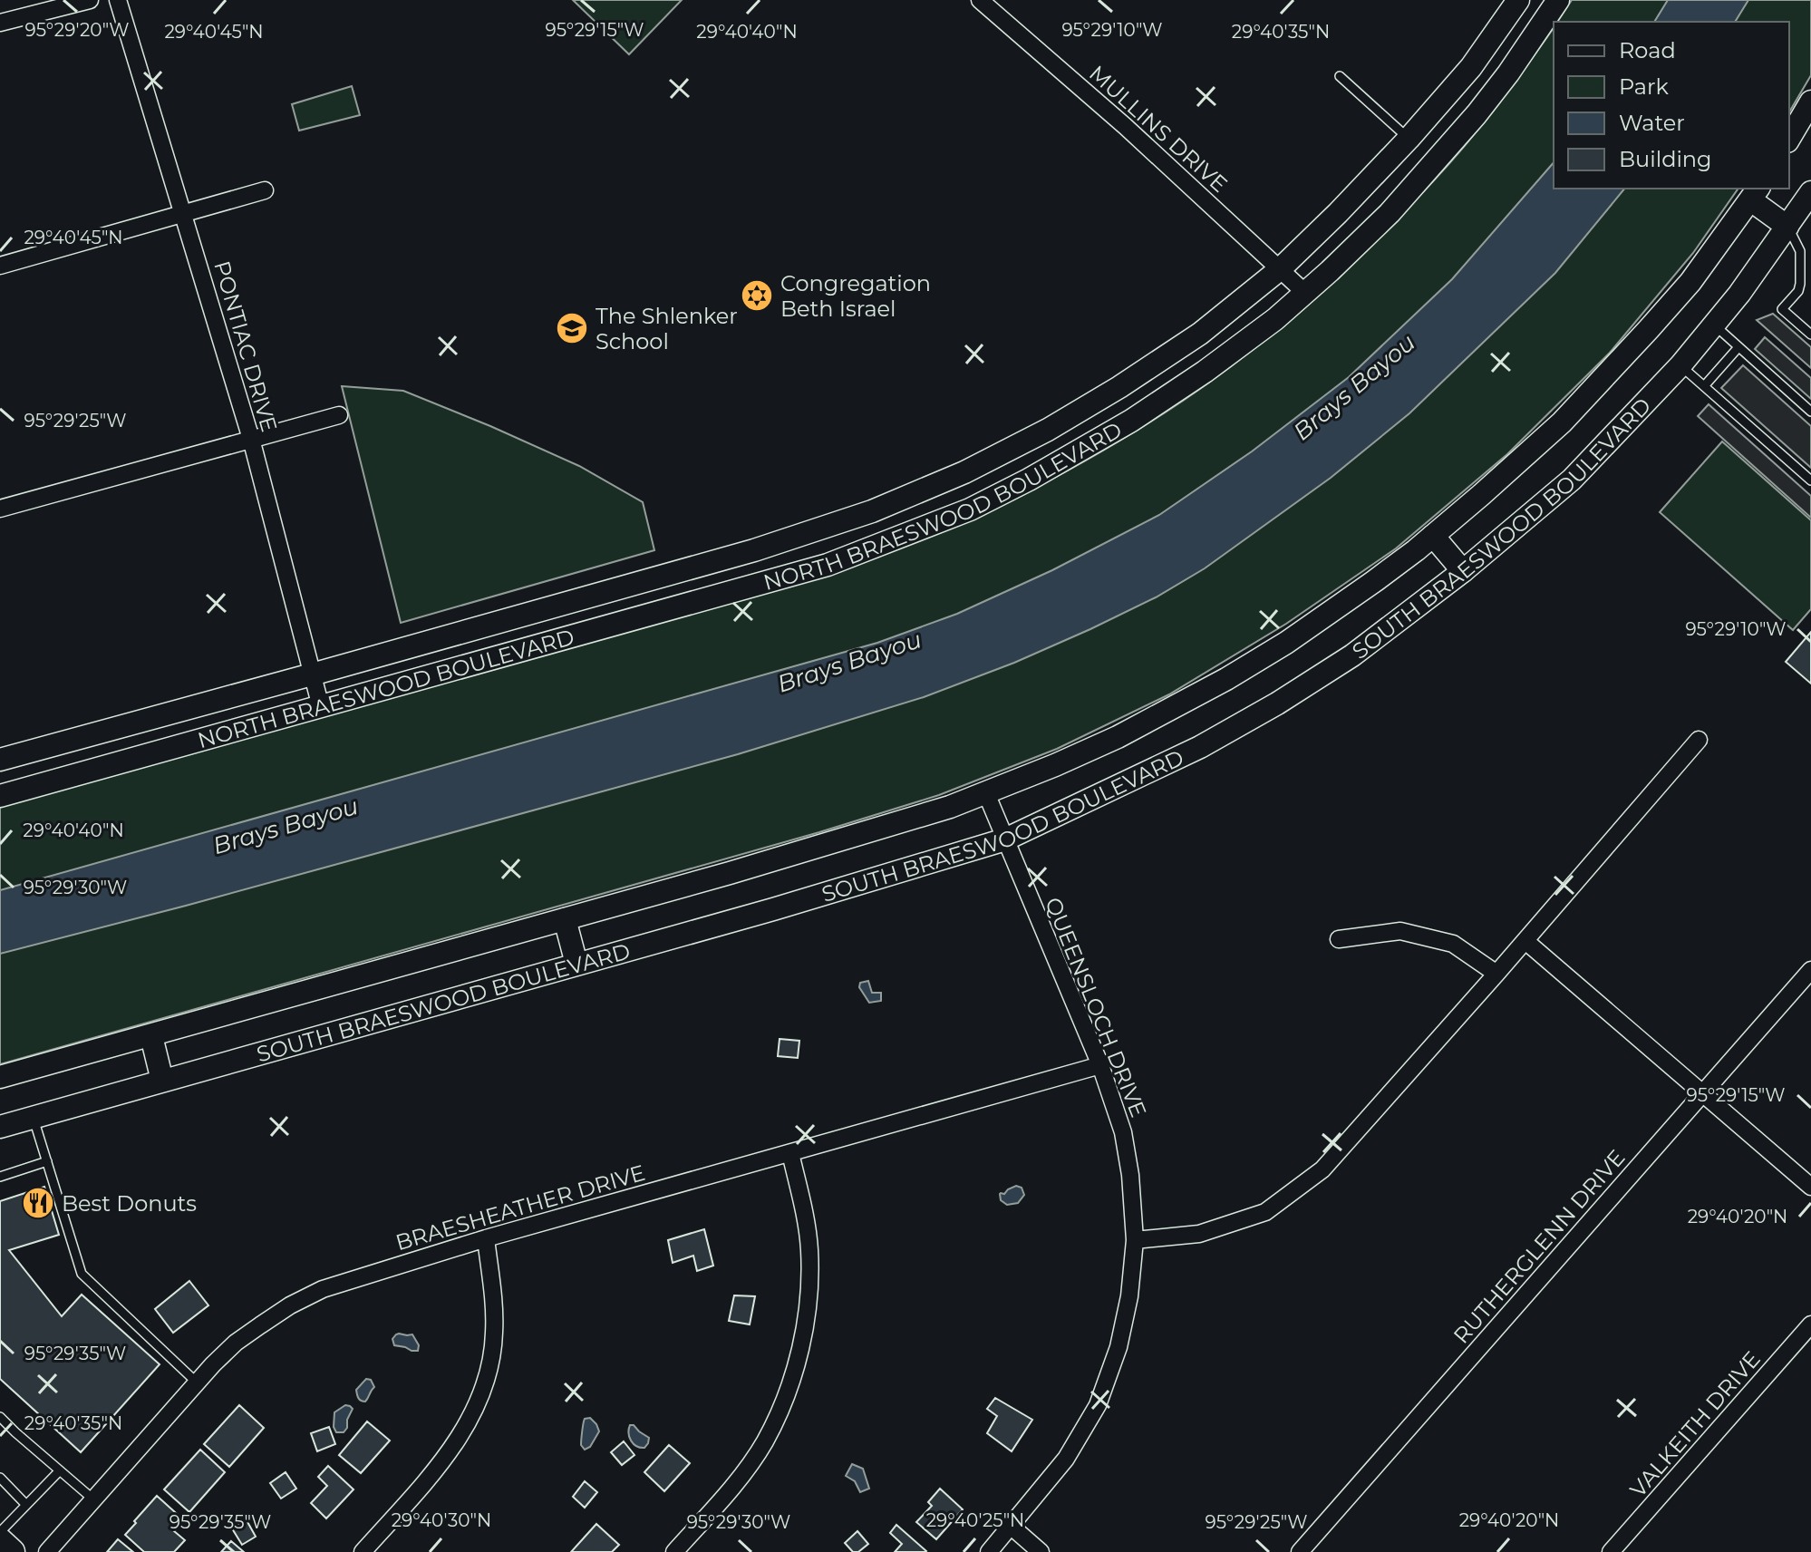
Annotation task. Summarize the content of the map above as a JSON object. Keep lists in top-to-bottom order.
{
  "streets": {
    "main road": ["NORTH BRAESWOOD BOULEVARD", "SOUTH BRAESWOOD BOULEVARD"],
    "street": [
      "MULLINS DRIVE",
      "PONTIAC DRIVE",
      "QUEENSLOCH DRIVE",
      "BRAESHEATHER DRIVE",
      "RUTHERGLENN DRIVE",
      "VALKEITH DRIVE"
    ]
  },
  "crossings": [
    ["MULLINS DRIVE", "NORTH BRAESWOOD BOULEVARD"],
    ["PONTIAC DRIVE", "NORTH BRAESWOOD BOULEVARD"],
    ["SOUTH BRAESWOOD BOULEVARD", "QUEENSLOCH DRIVE"],
    ["QUEENSLOCH DRIVE", "BRAESHEATHER DRIVE"]
  ],
  "water": ["Brays Bayou"],
  "places": {
    "synagogue": ["Congregation Beth Israel"],
    "school or university": ["The Shlenker School"],
    "restaurant": ["Best Donuts"]
  },
  "legend": [
    "Road",
    "Park",
    "Water",
    "Building"
  ],
  "coordinates": [
    "95°29'20\"W",
    "95°29'15\"W",
    "95°29'10\"W",
    "29°40'45\"N",
    "29°40'40\"N",
    "29°40'35\"N",
    "95°29'25\"W",
    "95°29'30\"W",
    "29°40'20\"N",
    "95°29'35\"W",
    "29°40'30\"N",
    "29°40'25\"N"
  ]
}
